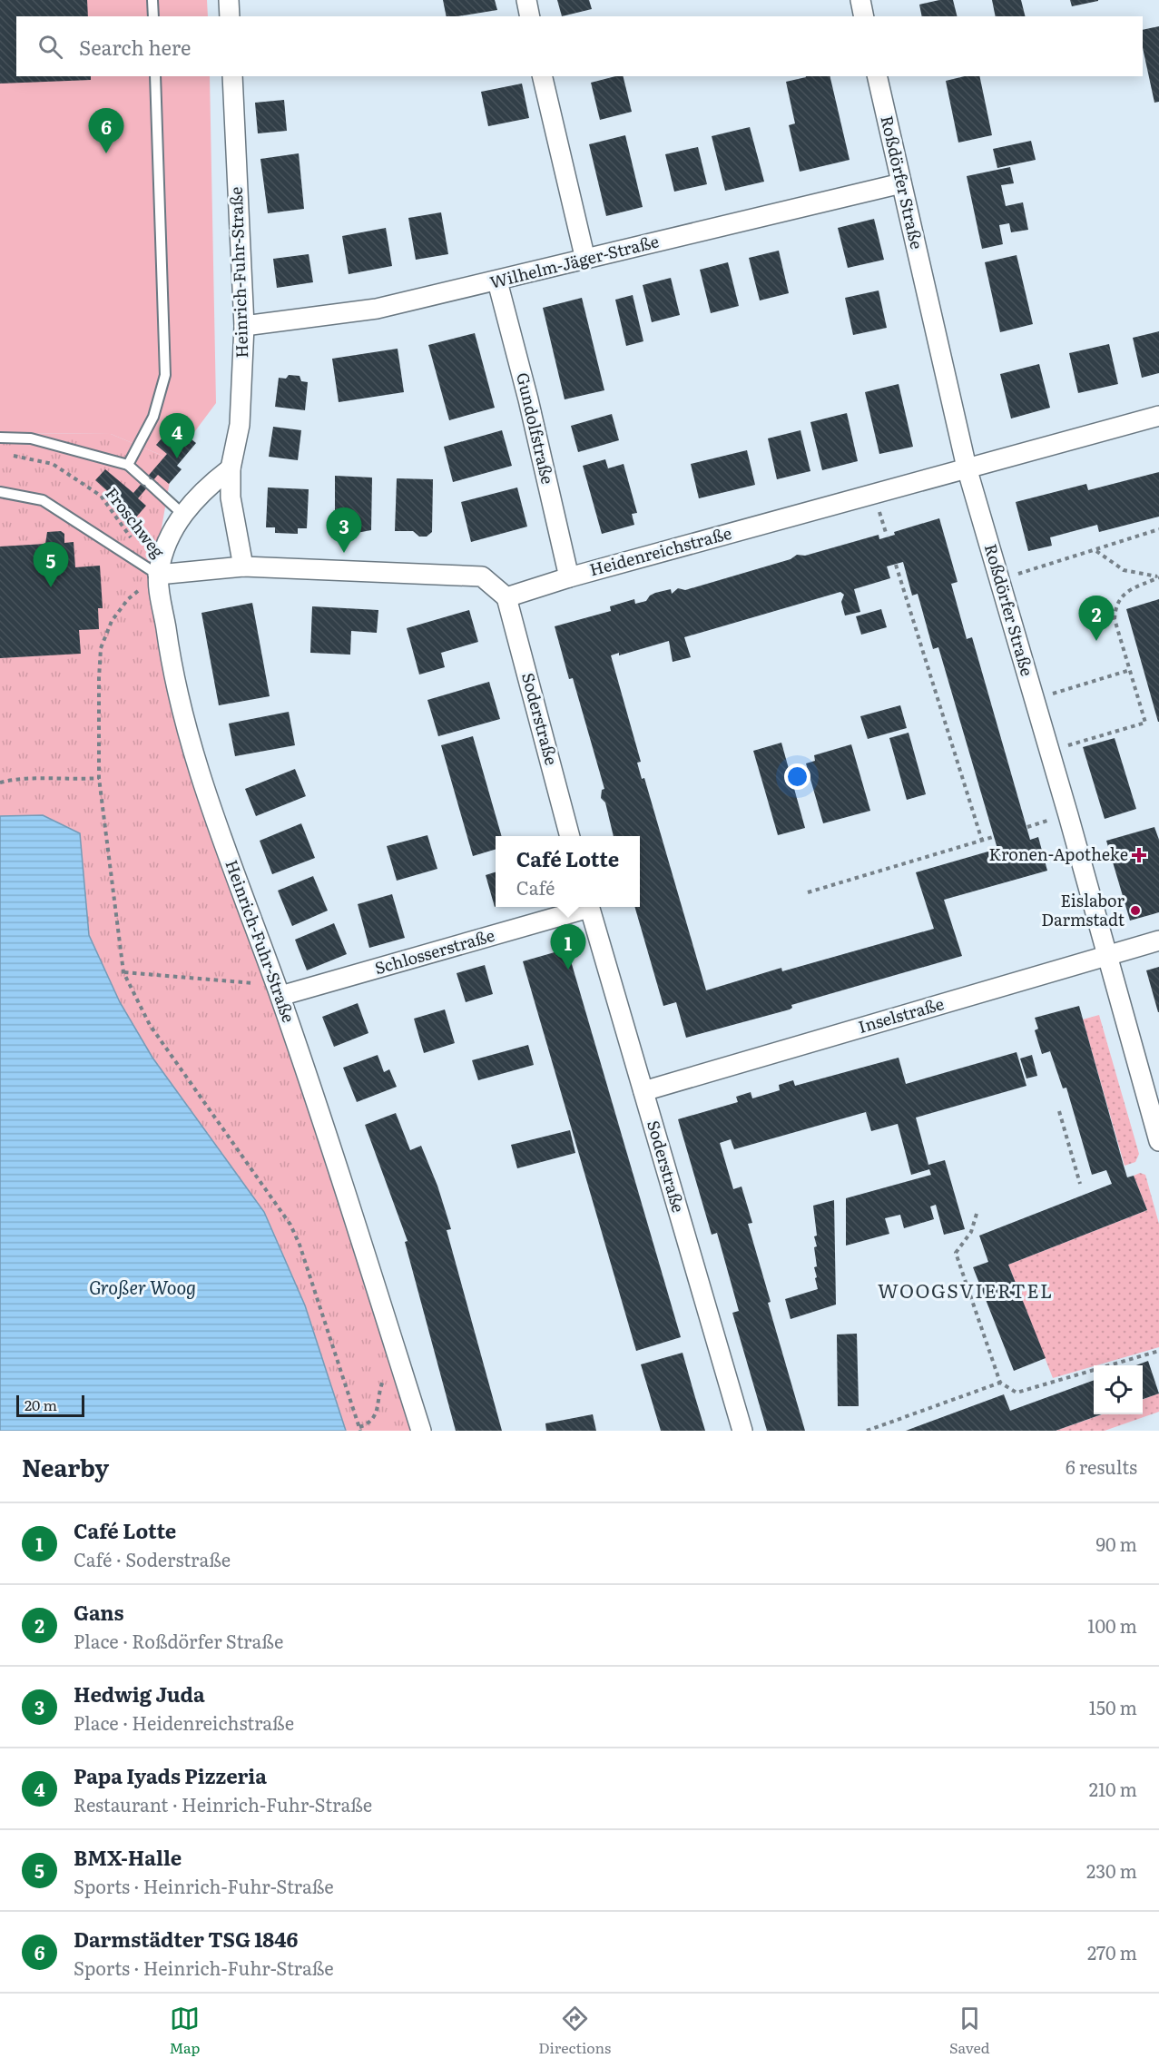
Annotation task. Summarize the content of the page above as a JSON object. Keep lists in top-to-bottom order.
{
  "streets": {
    "street": [
      "Roßdörfer Straße",
      "Wilhelm-Jäger-Straße",
      "Heinrich-Fuhr-Straße",
      "Gundolfstraße",
      "Heidenreichstraße",
      "Soderstraße",
      "Schlosserstraße",
      "Inselstraße"
    ],
    "path": ["Froschweg"]
  },
  "crossings": [
    ["Roßdörfer Straße", "Wilhelm-Jäger-Straße"],
    ["Roßdörfer Straße", "Heidenreichstraße"],
    ["Roßdörfer Straße", "Inselstraße"],
    ["Wilhelm-Jäger-Straße", "Heinrich-Fuhr-Straße"],
    ["Wilhelm-Jäger-Straße", "Gundolfstraße"],
    ["Heinrich-Fuhr-Straße", "Schlosserstraße"],
    ["Gundolfstraße", "Heidenreichstraße"],
    ["Heidenreichstraße", "Soderstraße"],
    ["Soderstraße", "Inselstraße"]
  ],
  "districts": ["WOOGSVIERTEL"],
  "water": ["Großer Woog"],
  "places": {
    "health": ["Kronen-Apotheke"],
    "other": ["Eislabor Darmstadt"]
  },
  "scale_bar": "20 m",
  "page": {
    "search": "Search here",
    "pins": [
      "6",
      "4",
      "3",
      "5",
      "2",
      "1"
    ],
    "popup": ["Café Lotte", "Café"],
    "scale": "20 m",
    "heading": ["Nearby", "6 results"],
    "list": [
      {
        "mark": "1",
        "name": "Café Lotte",
        "note": "Café · Soderstraße",
        "value": "90 m"
      },
      {
        "mark": "2",
        "name": "Gans",
        "note": "Place · Roßdörfer Straße",
        "value": "100 m"
      },
      {
        "mark": "3",
        "name": "Hedwig Juda",
        "note": "Place · Heidenreichstraße",
        "value": "150 m"
      },
      {
        "mark": "4",
        "name": "Papa Iyads Pizzeria",
        "note": "Restaurant · Heinrich-Fuhr-Straße",
        "value": "210 m"
      },
      {
        "mark": "5",
        "name": "BMX-Halle",
        "note": "Sports · Heinrich-Fuhr-Straße",
        "value": "230 m"
      },
      {
        "mark": "6",
        "name": "Darmstädter TSG 1846",
        "note": "Sports · Heinrich-Fuhr-Straße",
        "value": "270 m"
      }
    ],
    "nav": ["Map", "Directions", "Saved"]
  }
}
